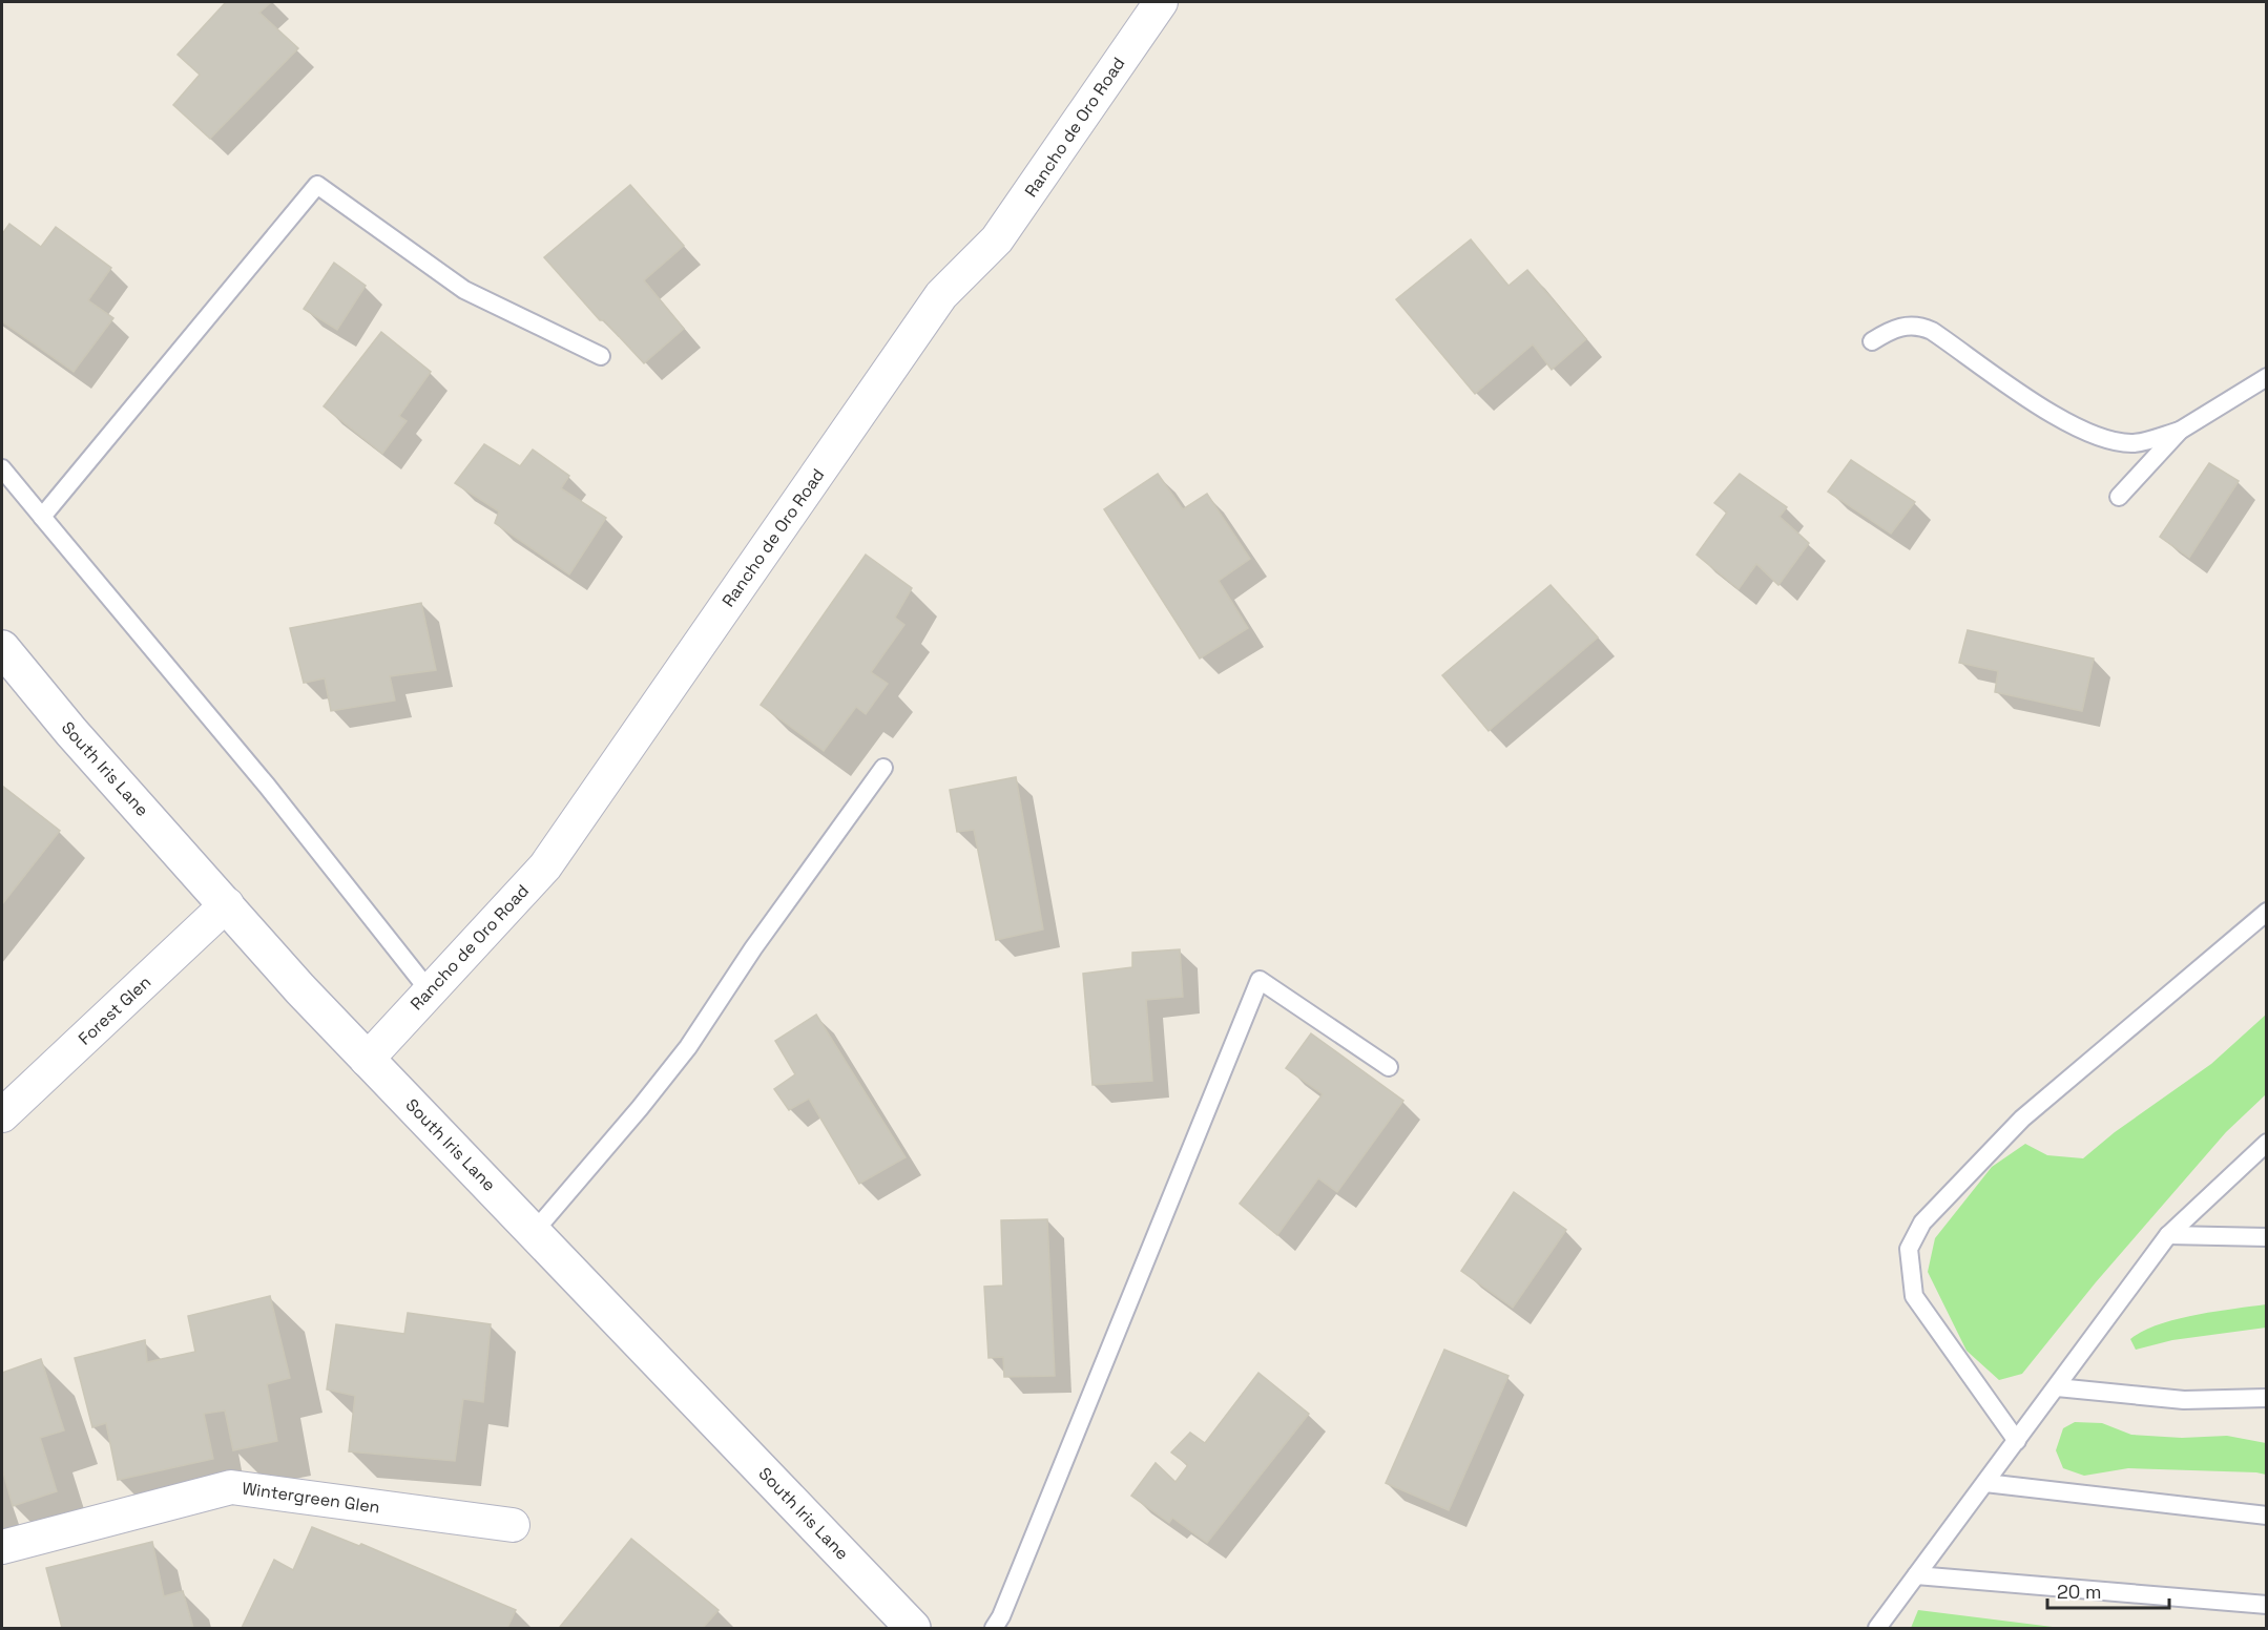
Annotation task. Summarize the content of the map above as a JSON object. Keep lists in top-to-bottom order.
{
  "streets": {
    "street": [
      "Rancho de Oro Road",
      "South Iris Lane",
      "Forest Glen",
      "Wintergreen Glen"
    ]
  },
  "crossings": [
    ["Rancho de Oro Road", "South Iris Lane"],
    ["South Iris Lane", "Forest Glen"]
  ],
  "scale_bar": "20 m"
}
